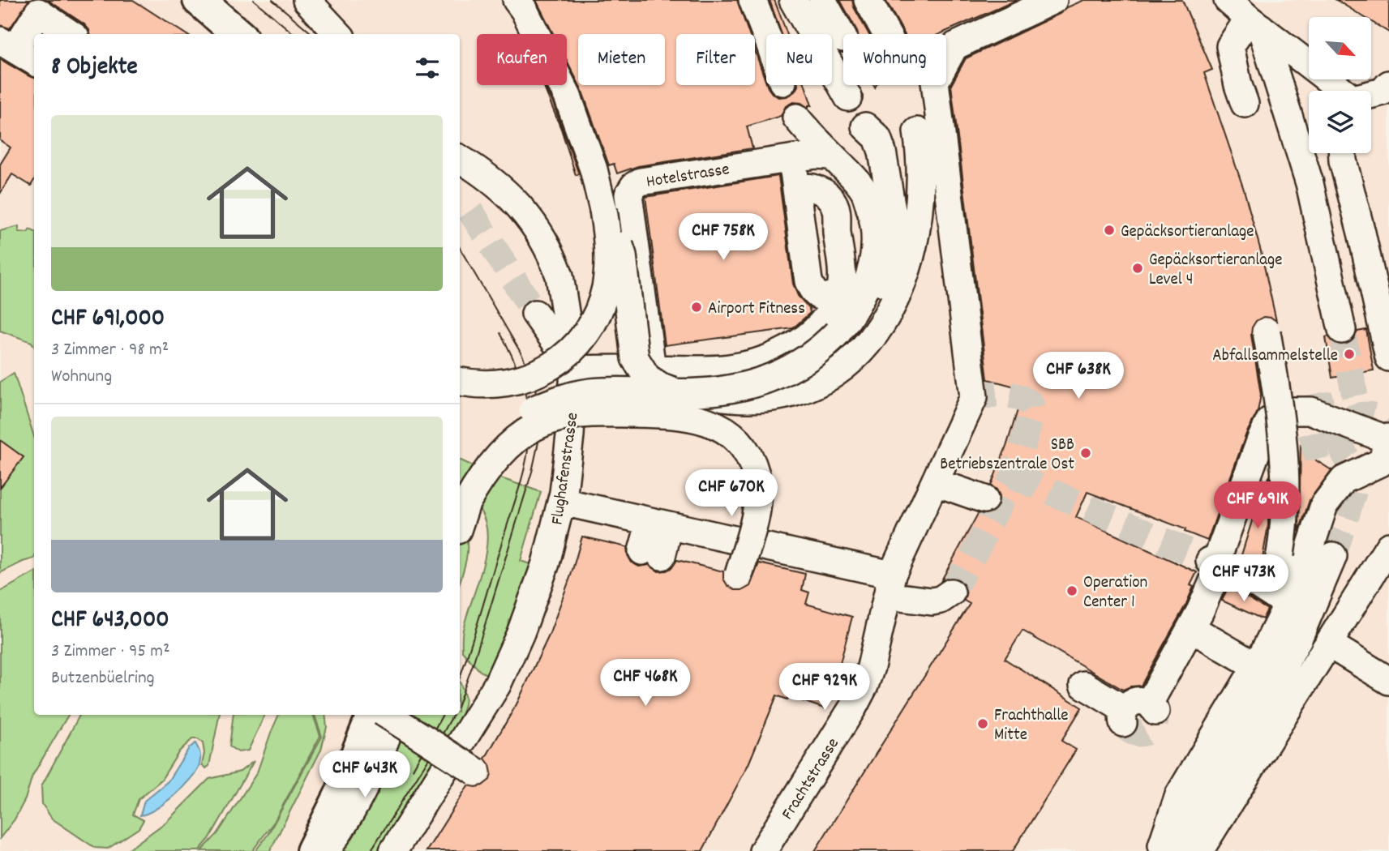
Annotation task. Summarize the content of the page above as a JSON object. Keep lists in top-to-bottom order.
{
  "streets": {
    "street": ["Hotelstrasse", "Flughafenstrasse", "Frachtstrasse"]
  },
  "places": [
    "Gepäcksortieranlage",
    "Gepäcksortieranlage Level 4",
    "Airport Fitness",
    "Abfallsammelstelle",
    "SBB Betriebszentrale Ost",
    "Operation Center 1",
    "Frachthalle Mitte"
  ],
  "north": "bottom right",
  "page": {
    "chip": [
      "Kaufen",
      "Mieten",
      "Filter",
      "Neu",
      "Wohnung"
    ],
    "heading": "8 Objekte",
    "list": [
      {
        "name": "CHF 691,000",
        "note": "3 Zimmer · 98 m² · Wohnung"
      },
      {
        "name": "CHF 643,000",
        "note": "3 Zimmer · 95 m² · Butzenbüelring"
      }
    ],
    "price": [
      "CHF 758K",
      "CHF 638K",
      "CHF 670K",
      "CHF 691K",
      "CHF 473K",
      "CHF 468K",
      "CHF 929K",
      "CHF 643K"
    ]
  }
}
